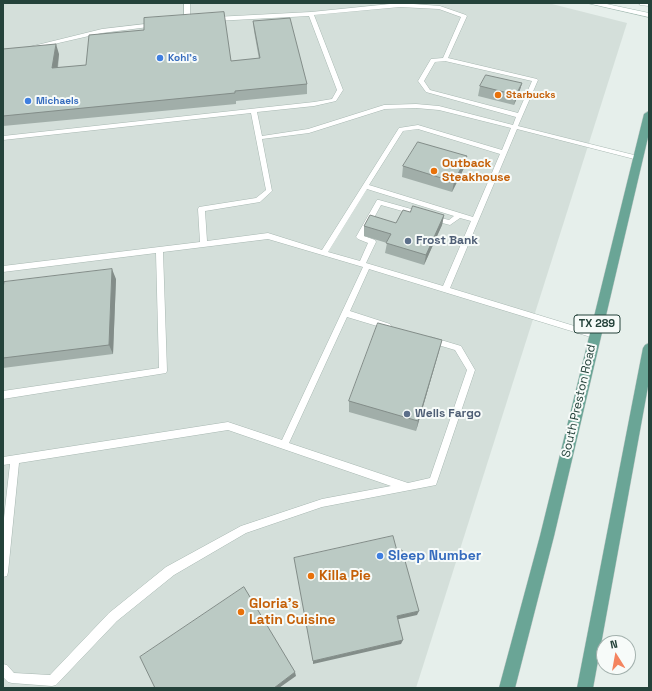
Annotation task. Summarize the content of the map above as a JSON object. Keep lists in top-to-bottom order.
{
  "streets": {
    "main road": ["TX 289", "South Preston Road"]
  },
  "places": [
    "Kohl's",
    "Starbucks",
    "Michaels",
    "Outback Steakhouse",
    "Frost Bank",
    "Wells Fargo",
    "Sleep Number",
    "Killa Pie",
    "Gloria's Latin Cuisine"
  ],
  "north": "top"
}
